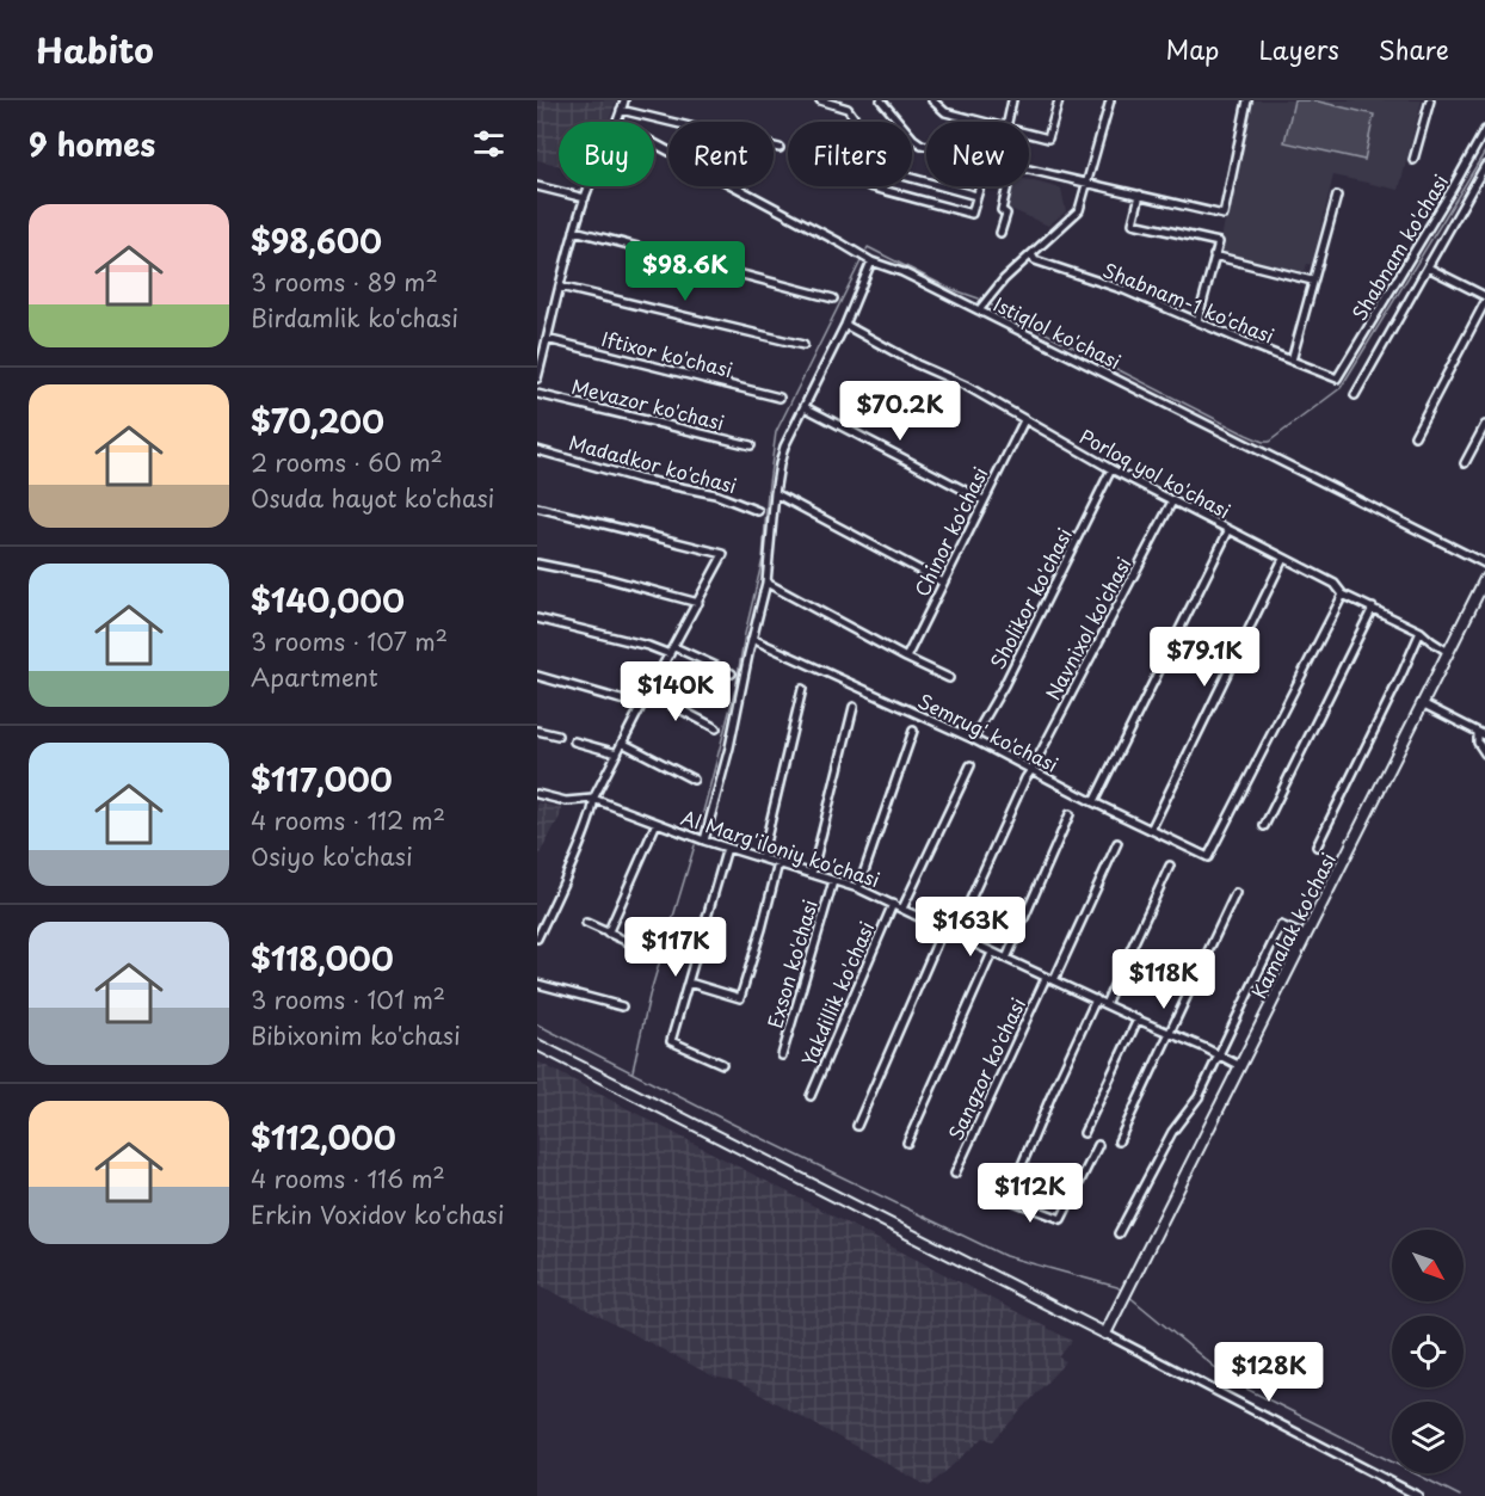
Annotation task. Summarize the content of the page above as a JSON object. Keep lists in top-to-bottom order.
{
  "streets": {
    "main road": ["Kamalak ko'chasi"],
    "street": [
      "Shabnam ko'chasi",
      "Shabnam-1 ko'chasi",
      "Istiqlol ko'chasi",
      "Iftixor ko'chasi",
      "Mevazor ko'chasi",
      "Madadkor ko'chasi",
      "Porloq yol ko'chasi",
      "Chinor ko'chasi",
      "Sholikor ko'chasi",
      "Navnixol ko'chasi",
      "Semrug' ko'chasi",
      "Al Marg'iloniy ko'chasi",
      "Exson ko'chasi",
      "Yakdillik ko'chasi",
      "Sangzor ko'chasi"
    ]
  },
  "crossings": [
    ["Shabnam ko'chasi", "Shabnam-1 ko'chasi"],
    ["Porloq yol ko'chasi", "Chinor ko'chasi"],
    ["Porloq yol ko'chasi", "Sholikor ko'chasi"],
    ["Porloq yol ko'chasi", "Navnixol ko'chasi"],
    ["Porloq yol ko'chasi", "Semrug' ko'chasi"],
    ["Porloq yol ko'chasi", "Kamalak ko'chasi"],
    ["Sholikor ko'chasi", "Semrug' ko'chasi"],
    ["Navnixol ko'chasi", "Semrug' ko'chasi"],
    ["Navnixol ko'chasi", "Al Marg'iloniy ko'chasi"],
    ["Al Marg'iloniy ko'chasi", "Kamalak ko'chasi"],
    ["Al Marg'iloniy ko'chasi", "Exson ko'chasi"],
    ["Al Marg'iloniy ko'chasi", "Yakdillik ko'chasi"],
    ["Al Marg'iloniy ko'chasi", "Sangzor ko'chasi"]
  ],
  "north": "bottom right",
  "page": {
    "header": "Habito",
    "nav": ["Map", "Layers", "Share"],
    "heading": "9 homes",
    "chip": [
      "Buy",
      "Rent",
      "Filters",
      "New"
    ],
    "list": [
      {
        "name": "$98,600",
        "note": "3 rooms · 89 m² · Birdamlik ko'chasi"
      },
      {
        "name": "$70,200",
        "note": "2 rooms · 60 m² · Osuda hayot ko'chasi"
      },
      {
        "name": "$140,000",
        "note": "3 rooms · 107 m² · Apartment"
      },
      {
        "name": "$117,000",
        "note": "4 rooms · 112 m² · Osiyo ko'chasi"
      },
      {
        "name": "$118,000",
        "note": "3 rooms · 101 m² · Bibixonim ko'chasi"
      },
      {
        "name": "$112,000",
        "note": "4 rooms · 116 m² · Erkin Voxidov ko'chasi"
      }
    ],
    "price": [
      "$98.6K",
      "$70.2K",
      "$79.1K",
      "$140K",
      "$163K",
      "$117K",
      "$118K",
      "$112K",
      "$128K"
    ]
  }
}
